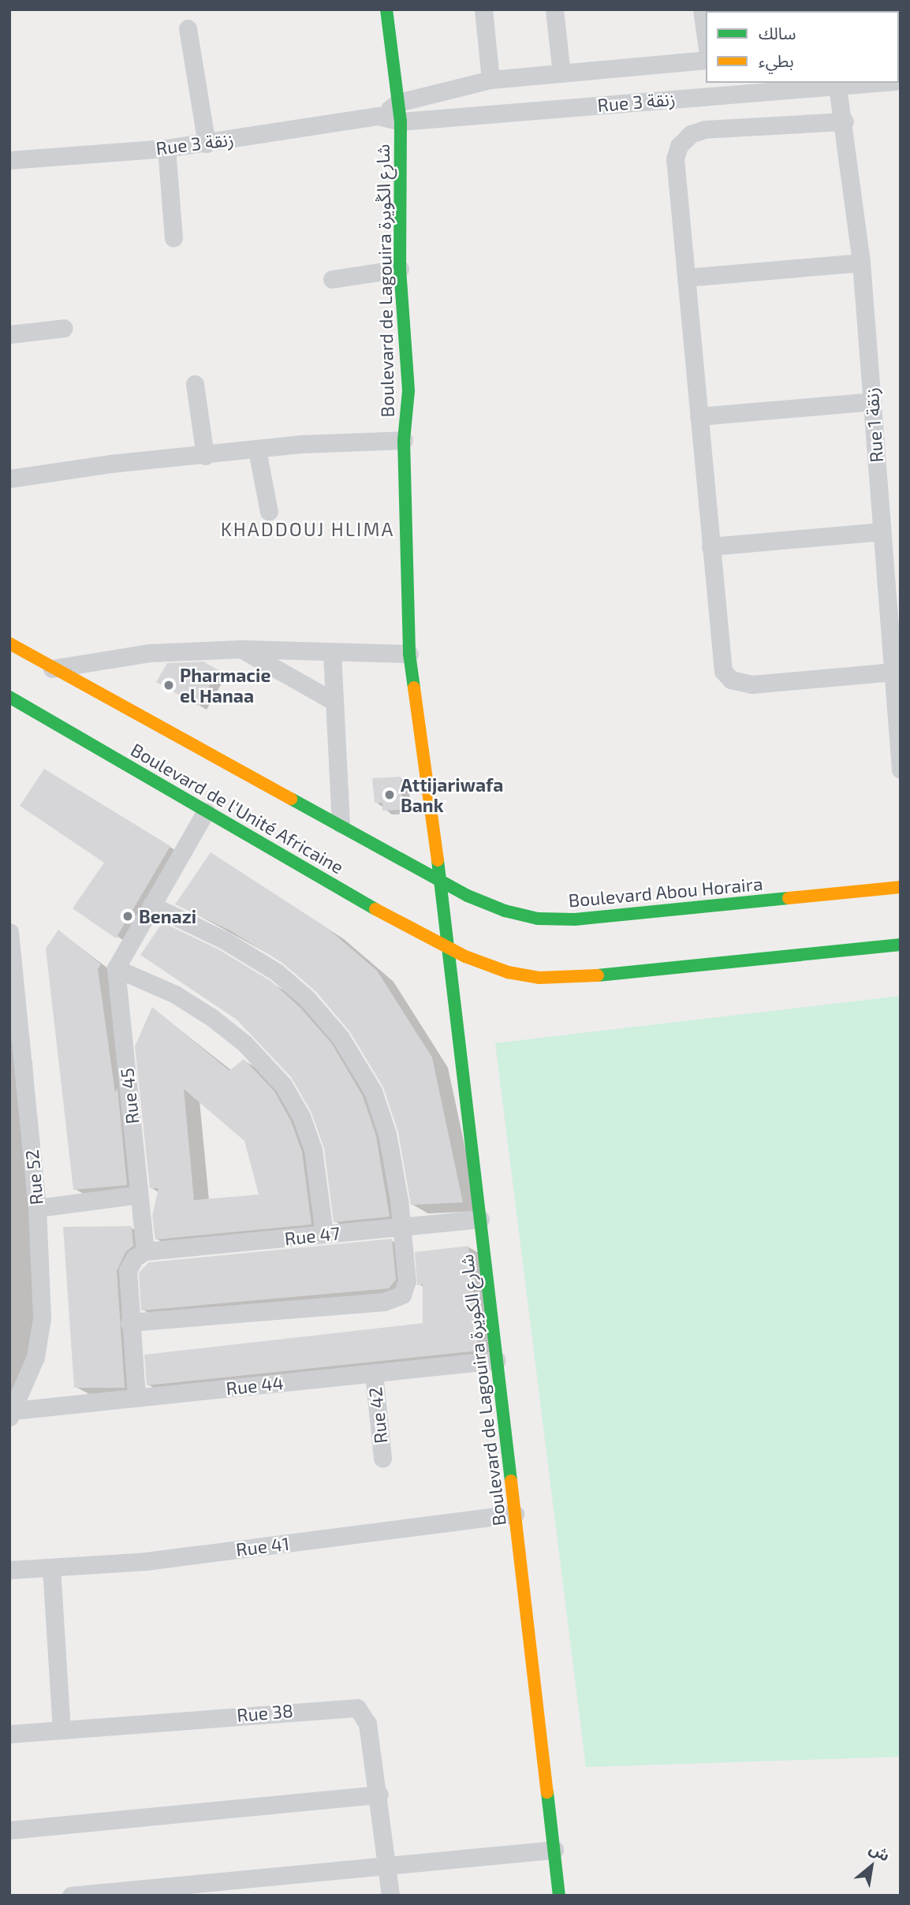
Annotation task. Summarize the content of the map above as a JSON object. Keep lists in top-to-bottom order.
{
  "streets": {
    "main road": [
      "Boulevard de Lagouira شارع الڭويرة",
      "Boulevard de l'Unité Africaine",
      "Boulevard Abou Horaira",
      "Boulevard de Lagouira شارع الكويرة"
    ],
    "street": [
      "Rue 3 زنقة",
      "Rue 1 زنقة",
      "Rue 45",
      "Rue 52",
      "Rue 47",
      "Rue 44",
      "Rue 42",
      "Rue 41",
      "Rue 38"
    ]
  },
  "crossings": [
    ["Rue 3 زنقة", "Boulevard de Lagouira شارع الڭويرة"],
    ["Rue 3 زنقة", "Rue 1 زنقة"],
    ["Boulevard de Lagouira شارع الڭويرة", "Boulevard de l'Unité Africaine"],
    ["Boulevard de Lagouira شارع الڭويرة", "Boulevard Abou Horaira"],
    ["Boulevard de Lagouira شارع الڭويرة", "Boulevard de Lagouira شارع الكويرة"],
    ["Boulevard de l'Unité Africaine", "Boulevard Abou Horaira"],
    ["Boulevard de l'Unité Africaine", "Boulevard de Lagouira شارع الكويرة"],
    ["Boulevard Abou Horaira", "Boulevard de Lagouira شارع الكويرة"],
    ["Rue 45", "Rue 47"],
    ["Rue 52", "Rue 44"],
    ["Rue 47", "Boulevard de Lagouira شارع الكويرة"],
    ["Rue 44", "Boulevard de Lagouira شارع الكويرة"],
    ["Rue 44", "Rue 42"],
    ["Boulevard de Lagouira شارع الكويرة", "Rue 41"]
  ],
  "districts": ["KHADDOUJ HLIMA"],
  "places": ["Pharmacie el Hanaa", "Attijariwafa Bank", "Benazi"],
  "legend": ["سالك", "بطيء"],
  "north": "top right"
}
